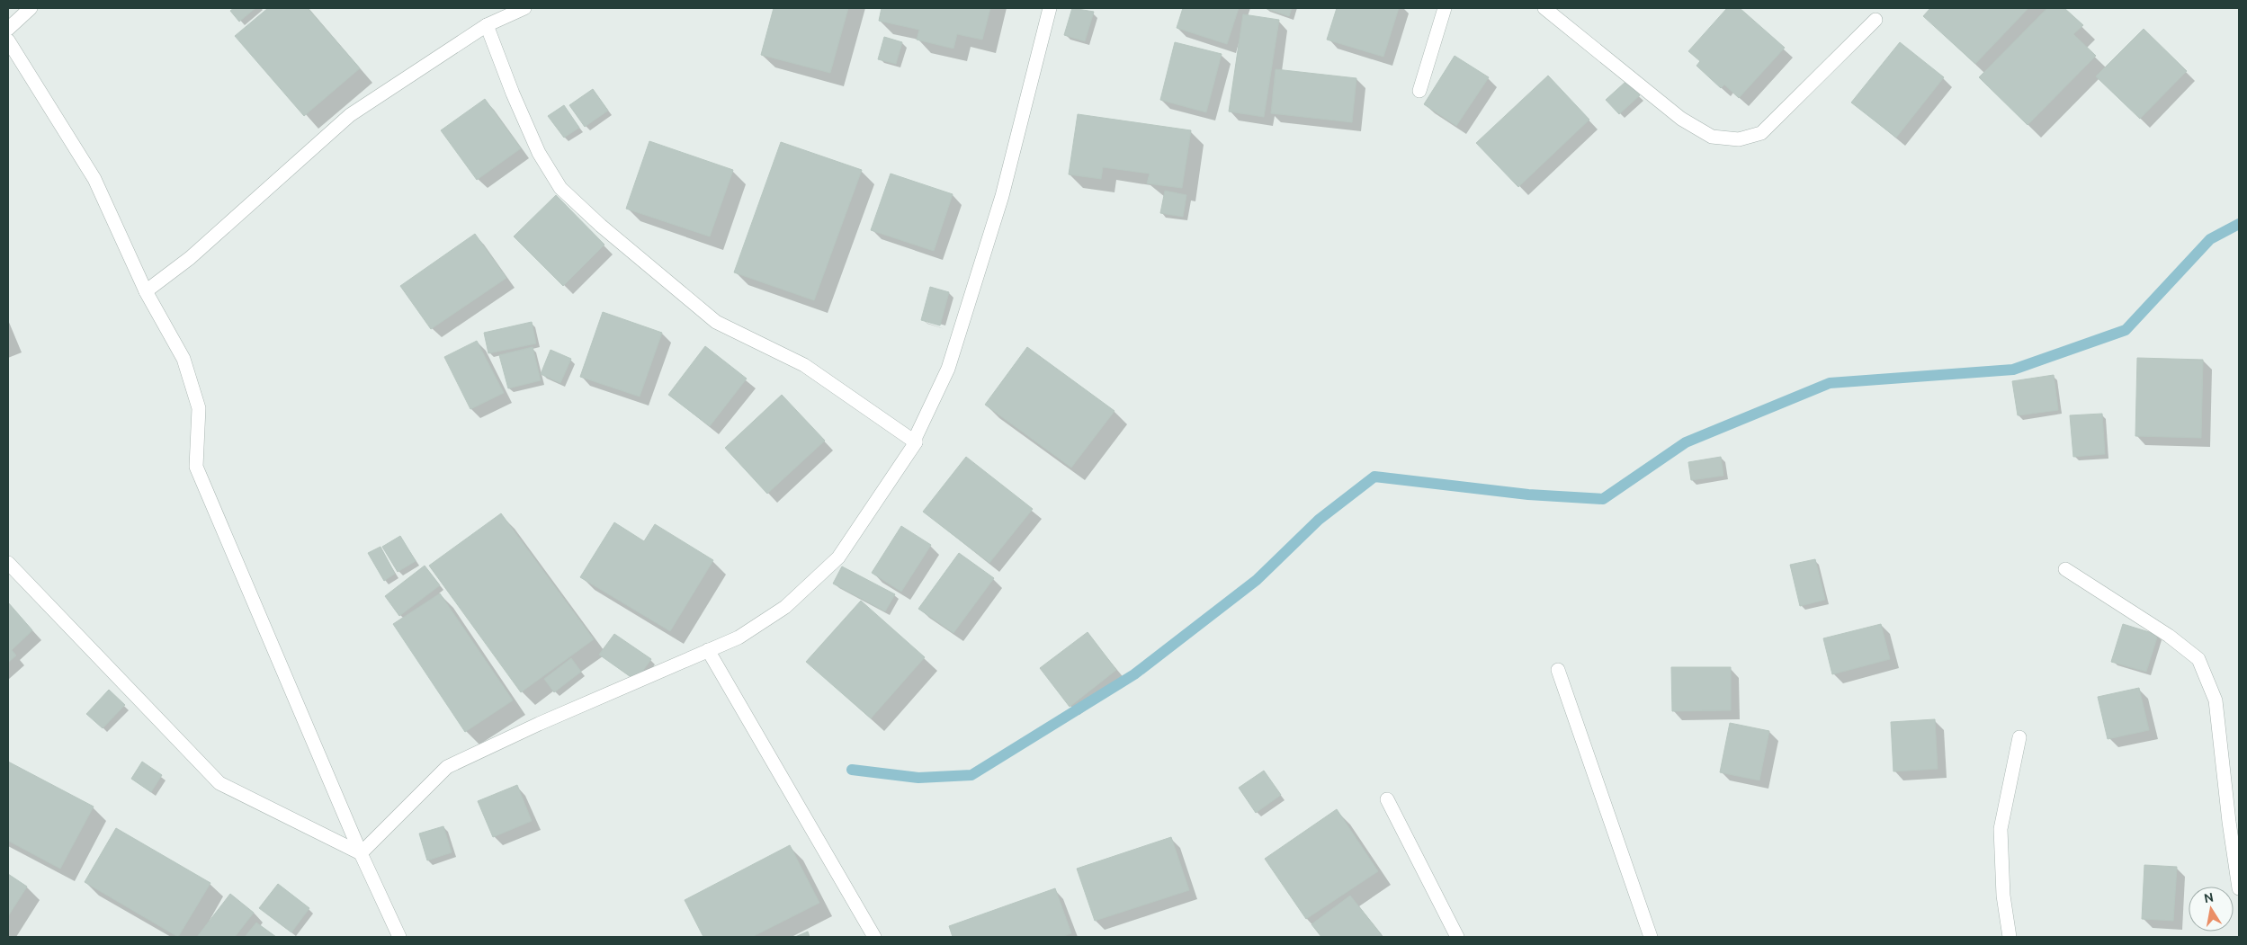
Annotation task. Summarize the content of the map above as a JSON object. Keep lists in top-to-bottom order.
{
  "north": "top"
}
